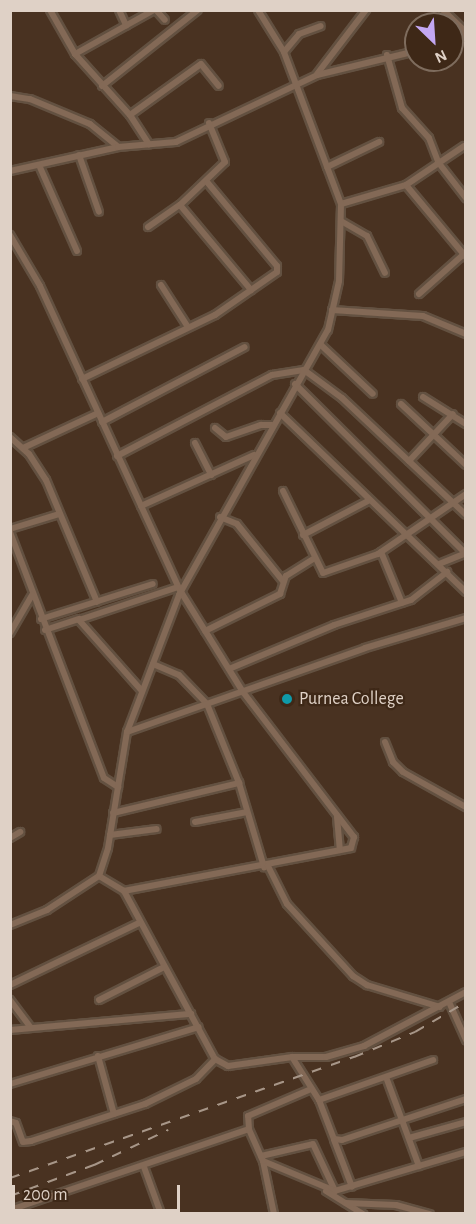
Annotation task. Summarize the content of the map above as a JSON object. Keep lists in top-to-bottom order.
{
  "places": ["Purnea College"],
  "scale_bar": "200 m",
  "north": "bottom right"
}
